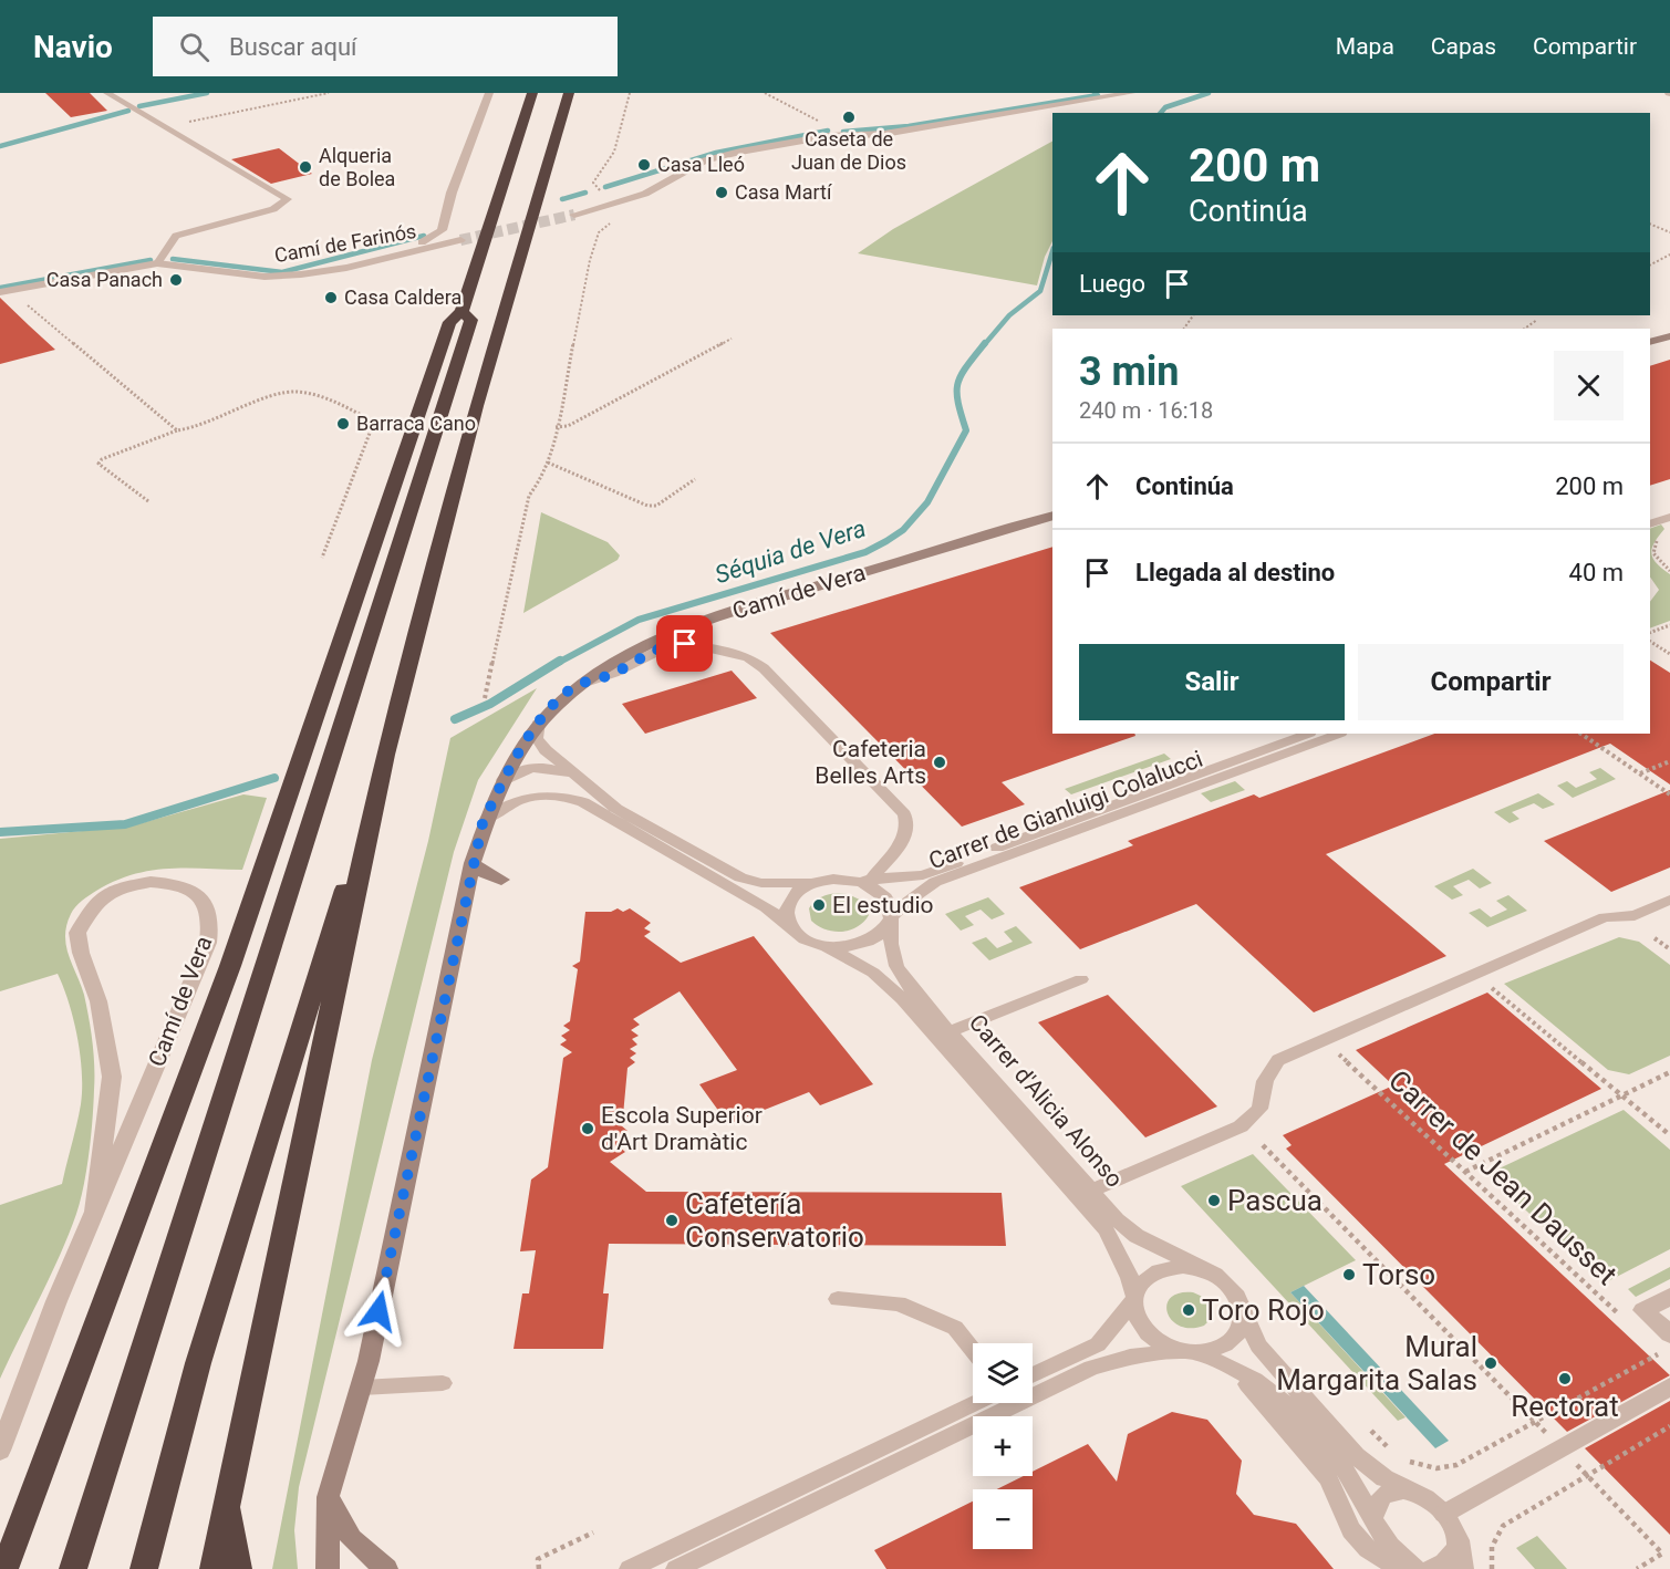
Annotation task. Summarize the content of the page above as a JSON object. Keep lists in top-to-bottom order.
{
  "streets": {
    "street": ["Camí de Farinós", "Camí de Vera"],
    "lane": ["Carrer de Gianluigi Colalucci", "Carrer d'Alicia Alonso"],
    "path": ["Carrer de Jean Dausset"]
  },
  "crossings": [
    ["Carrer de Gianluigi Colalucci", "Carrer d'Alicia Alonso"]
  ],
  "water": ["Séquia de Vera"],
  "places": [
    "Caseta de Juan de Dios",
    "Casa Lleó",
    "Alqueria de Bolea",
    "Casa Martí",
    "Casa Panach",
    "Casa Caldera",
    "Barraca Cano",
    "Cafeteria Belles Arts",
    "El estudio",
    "Escola Superior d'Art Dramàtic",
    "Pascua",
    "Cafetería Conservatorio",
    "Torso",
    "Toro Rojo",
    "Mural Margarita Salas",
    "Rectorat"
  ],
  "page": {
    "header": "Navio",
    "search": "Buscar aquí",
    "nav": ["Mapa", "Capas", "Compartir"],
    "turn": ["200 m", "Continúa"],
    "then": "Luego",
    "heading": ["3 min", "240 m · 16:18"],
    "list": [
      {
        "name": "Continúa",
        "value": "200 m"
      },
      {
        "name": "Llegada al destino",
        "value": "40 m"
      }
    ],
    "buttons": ["Salir", "Compartir"],
    "map_buttons": ["+", "−"]
  }
}
